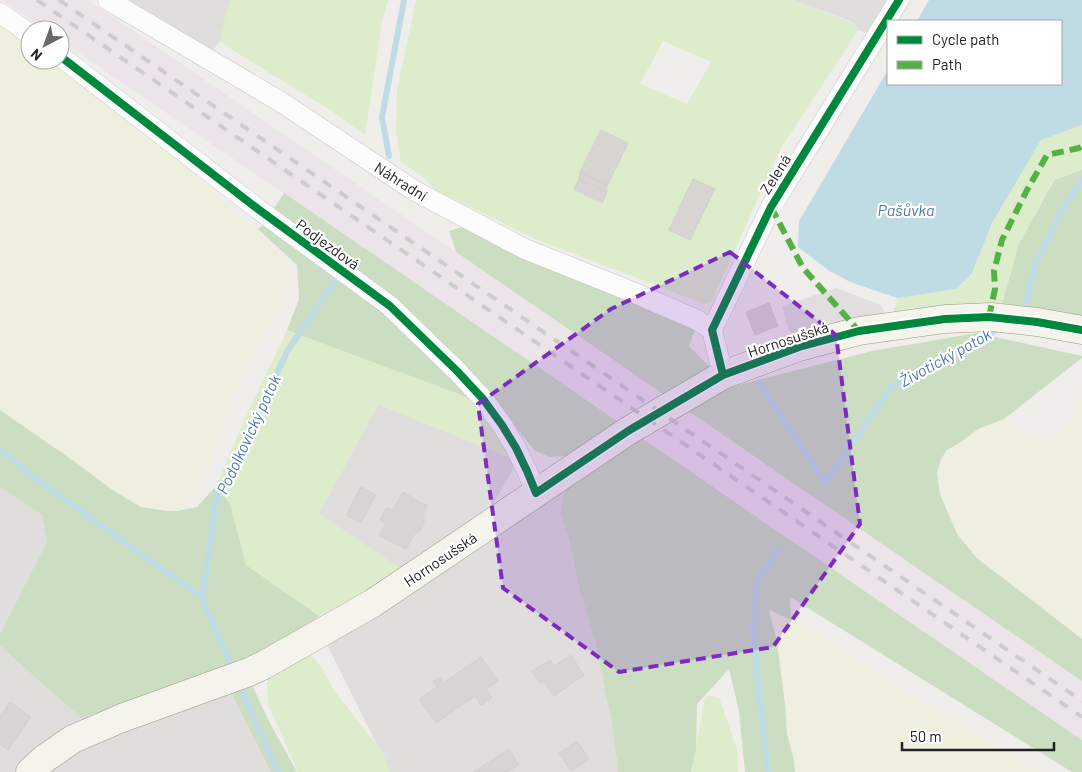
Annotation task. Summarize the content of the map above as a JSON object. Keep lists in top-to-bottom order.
{
  "streets": {
    "street": [
      "Zelená",
      "Náhradní",
      "Podjezdová",
      "Hornosušská"
    ]
  },
  "crossings": [
    ["Zelená", "Náhradní"],
    ["Podjezdová", "Hornosušská"]
  ],
  "water": ["Pašůvka", "Životický potok", "Podolkovický potok"],
  "legend": ["Cycle path", "Path"],
  "scale_bar": "50 m",
  "north": "bottom left"
}
